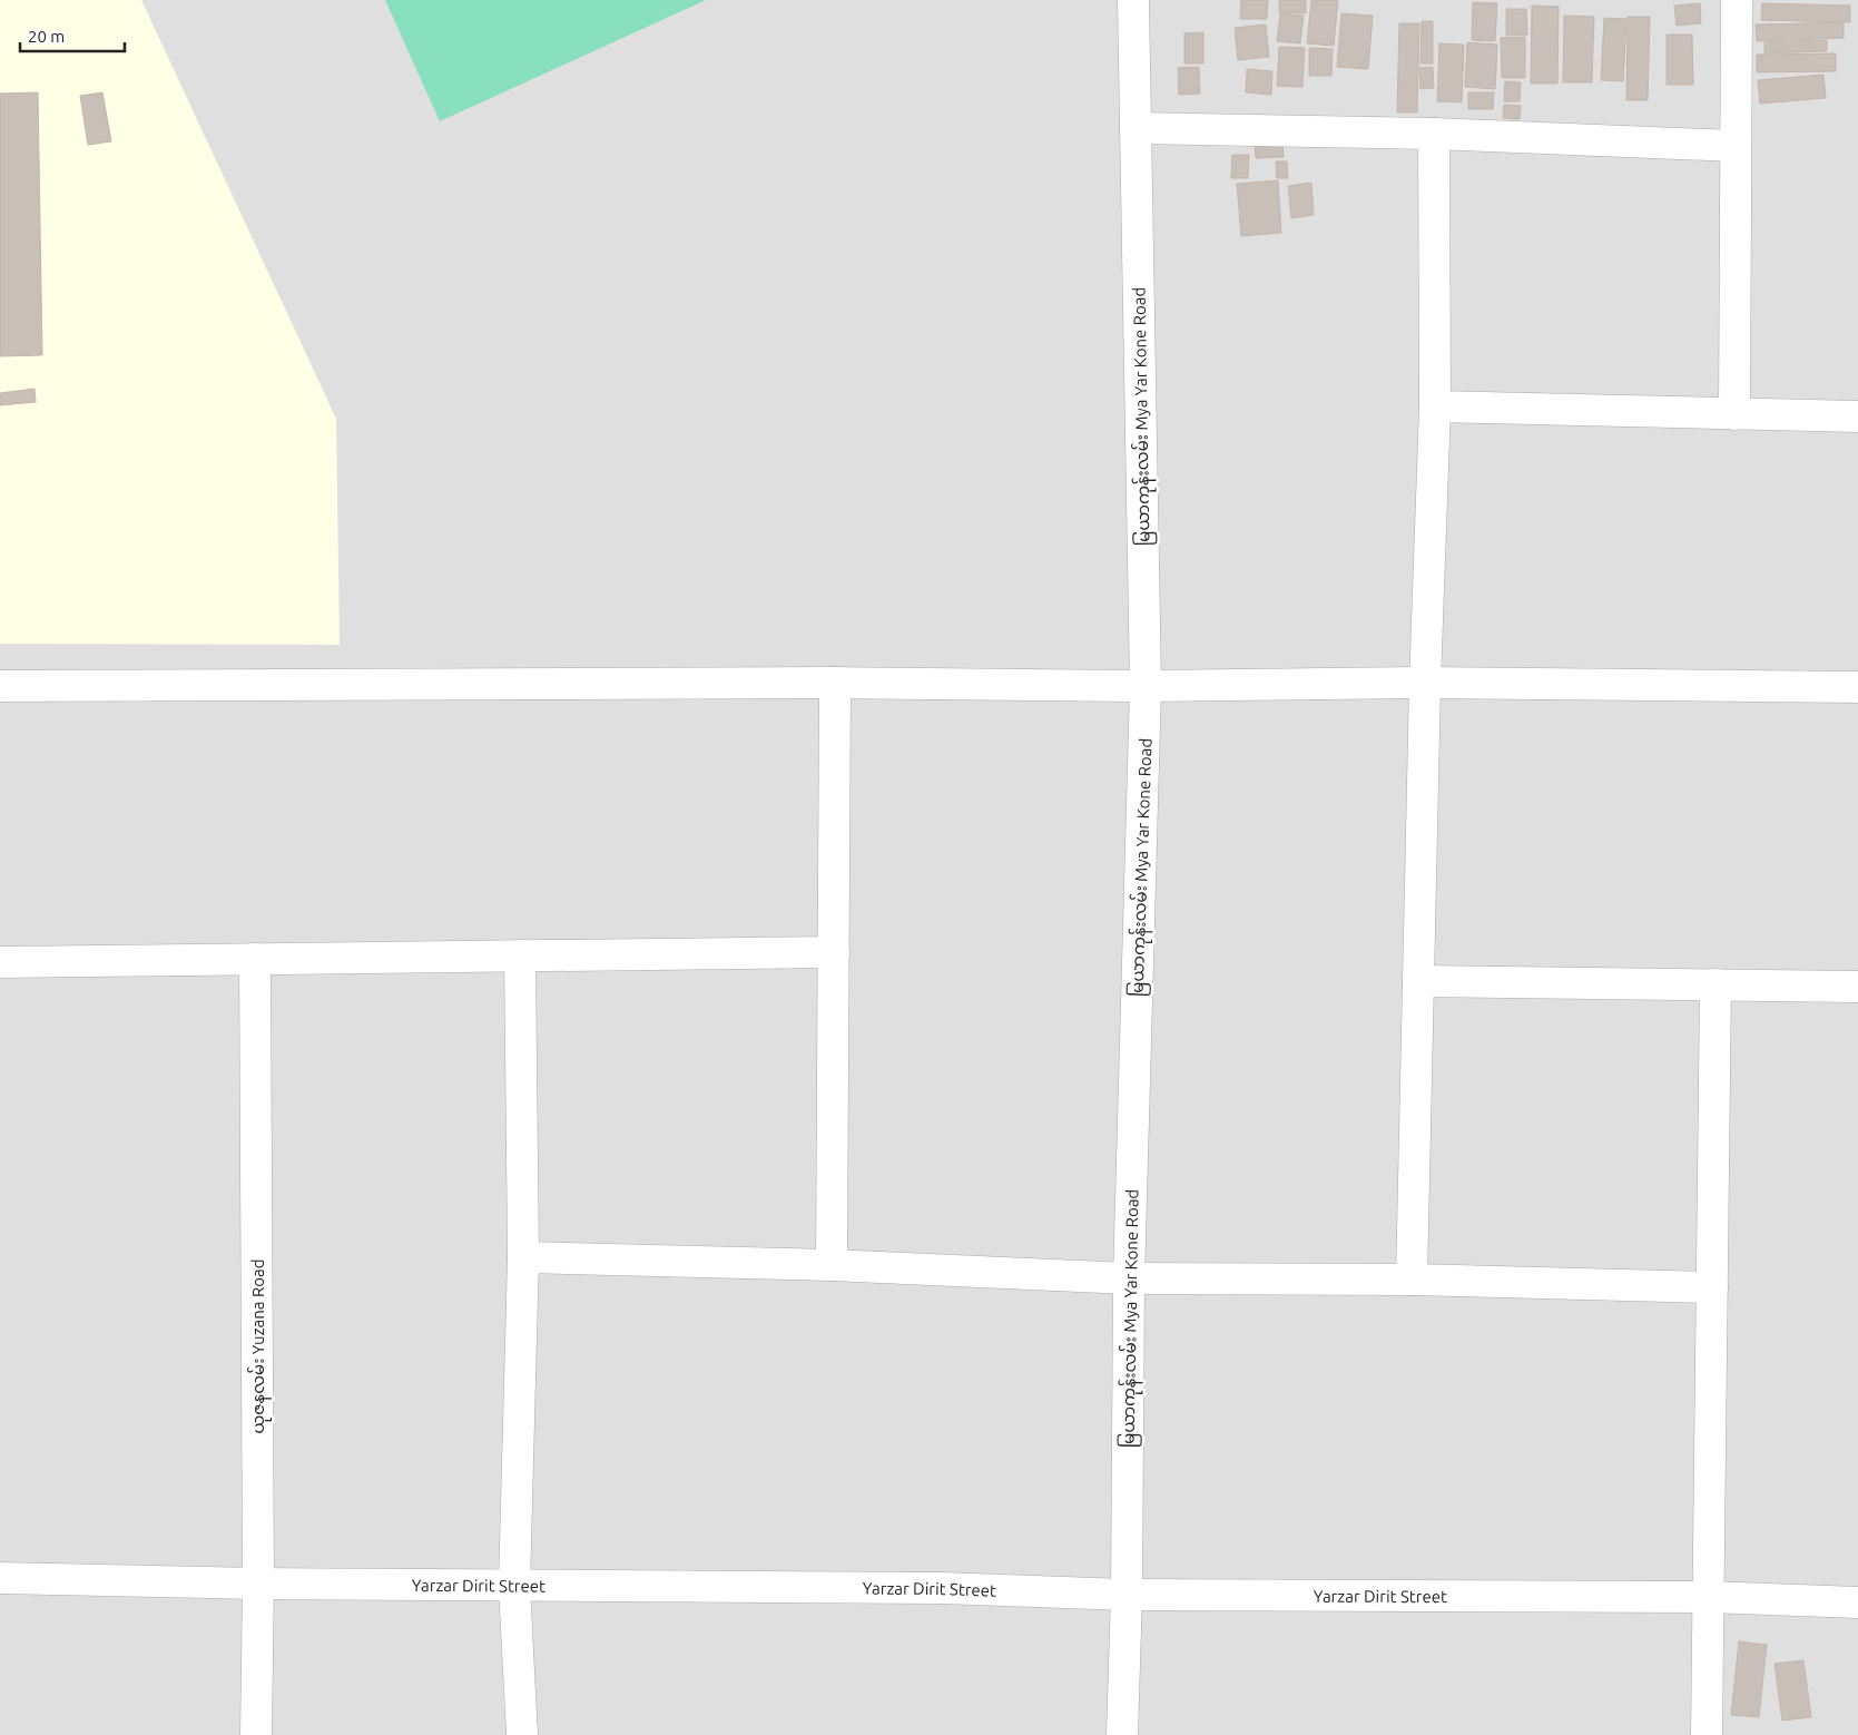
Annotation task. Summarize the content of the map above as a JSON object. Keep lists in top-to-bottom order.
{
  "streets": {
    "street": ["မြယာကုန်းလမ်း Mya Yar Kone Road", "ယုဇနလမ်း Yuzana Road", "Yarzar Dirit Street"]
  },
  "crossings": [
    ["မြယာကုန်းလမ်း Mya Yar Kone Road", "Yarzar Dirit Street"],
    ["ယုဇနလမ်း Yuzana Road", "Yarzar Dirit Street"]
  ],
  "scale_bar": "20 m"
}
